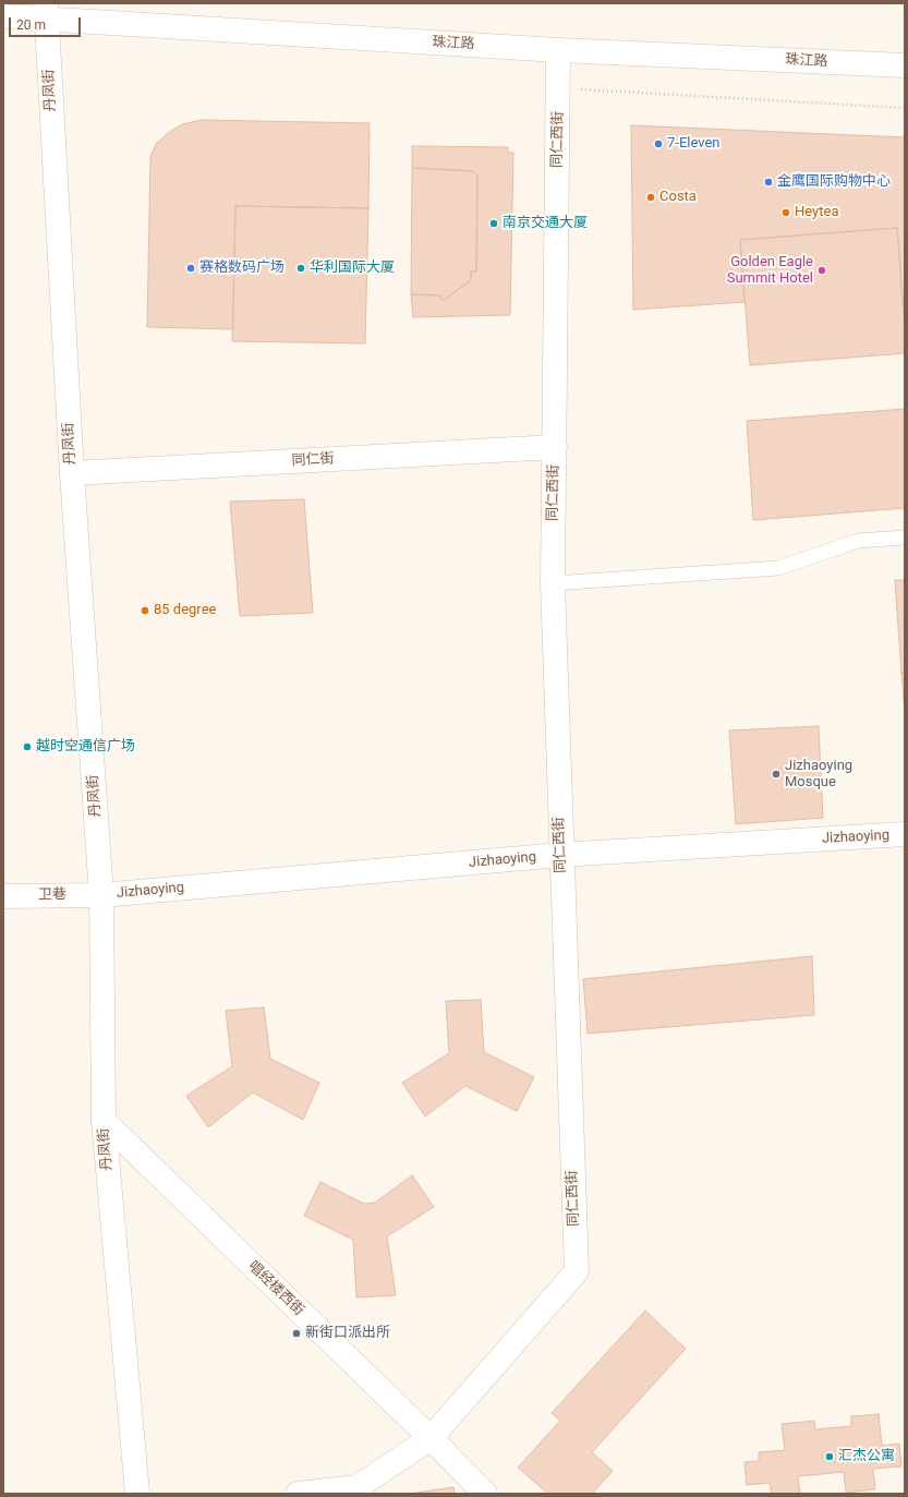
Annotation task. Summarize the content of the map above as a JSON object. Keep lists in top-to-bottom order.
{
  "streets": {
    "street": [
      "珠江路",
      "丹凤街",
      "同仁西街",
      "同仁街",
      "Jizhaoying",
      "卫巷",
      "唱经楼西街"
    ]
  },
  "crossings": [
    ["珠江路", "丹凤街"],
    ["珠江路", "同仁西街"],
    ["丹凤街", "同仁街"],
    ["丹凤街", "Jizhaoying"],
    ["丹凤街", "卫巷"],
    ["丹凤街", "唱经楼西街"],
    ["同仁西街", "同仁街"],
    ["同仁西街", "Jizhaoying"],
    ["同仁西街", "唱经楼西街"],
    ["Jizhaoying", "卫巷"]
  ],
  "places": [
    "7-Eleven",
    "金鹰国际购物中心",
    "Costa",
    "Heytea",
    "南京交通大厦",
    "赛格数码广场",
    "华利国际大厦",
    "Golden Eagle Summit Hotel",
    "85 degree",
    "越时空通信广场",
    "Jizhaoying Mosque",
    "新街口派出所",
    "汇杰公寓"
  ],
  "scale_bar": "20 m"
}
